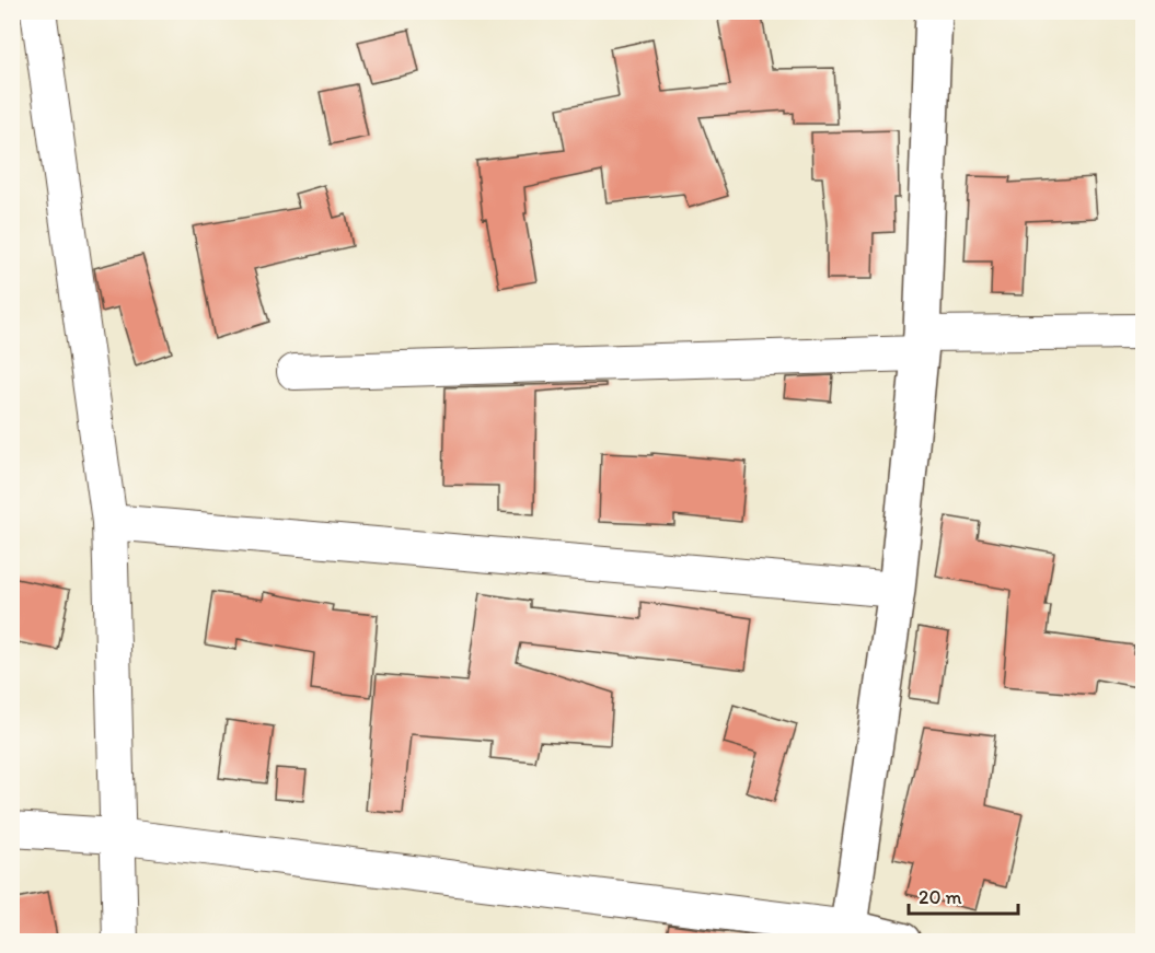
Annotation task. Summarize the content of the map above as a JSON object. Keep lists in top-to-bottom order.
{
  "scale_bar": "20 m"
}
